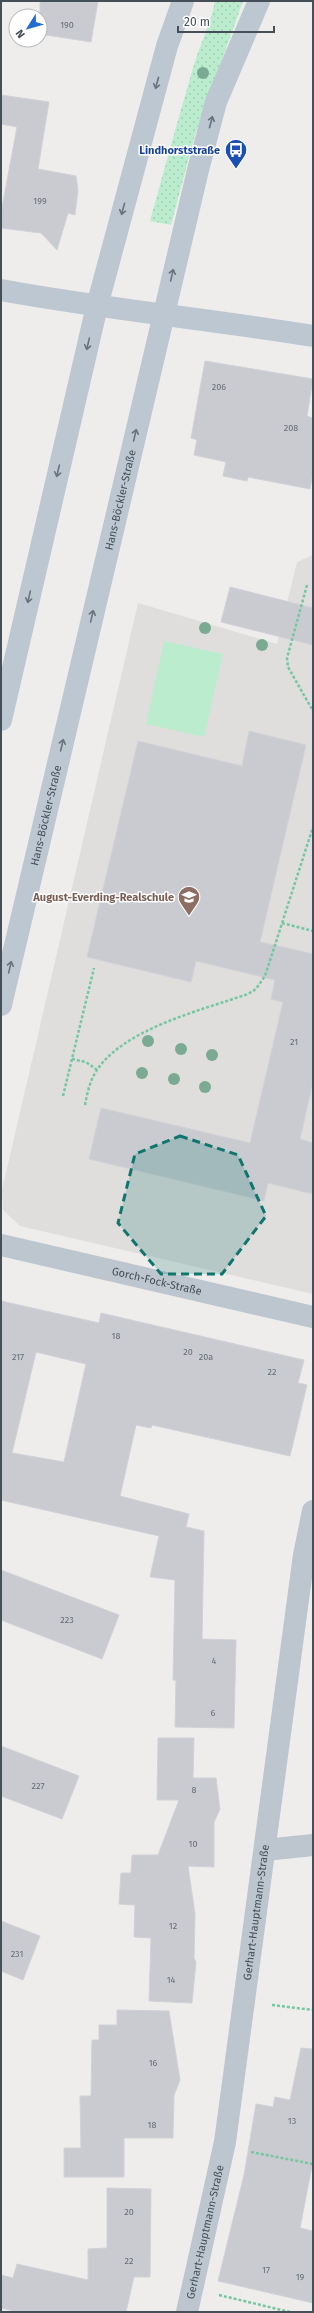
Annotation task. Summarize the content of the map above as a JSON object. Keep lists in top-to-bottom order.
{
  "streets": {
    "main road": ["Hans-Böckler-Straße"],
    "street": ["Gorch-Fock-Straße", "Gerhart-Hauptmann-Straße"]
  },
  "places": {
    "bus stop": ["Lindhorststraße"],
    "school or university": ["August-Everding-Realschule"]
  },
  "house_numbers": [
    "190",
    "199",
    "206",
    "208",
    "21",
    "18",
    "20",
    "217",
    "20a",
    "22",
    "223",
    "4",
    "6",
    "227",
    "8",
    "10",
    "12",
    "231",
    "14",
    "16",
    "13",
    "18",
    "20",
    "22",
    "17",
    "19"
  ],
  "scale_bar": "20 m",
  "north": "bottom left"
}
